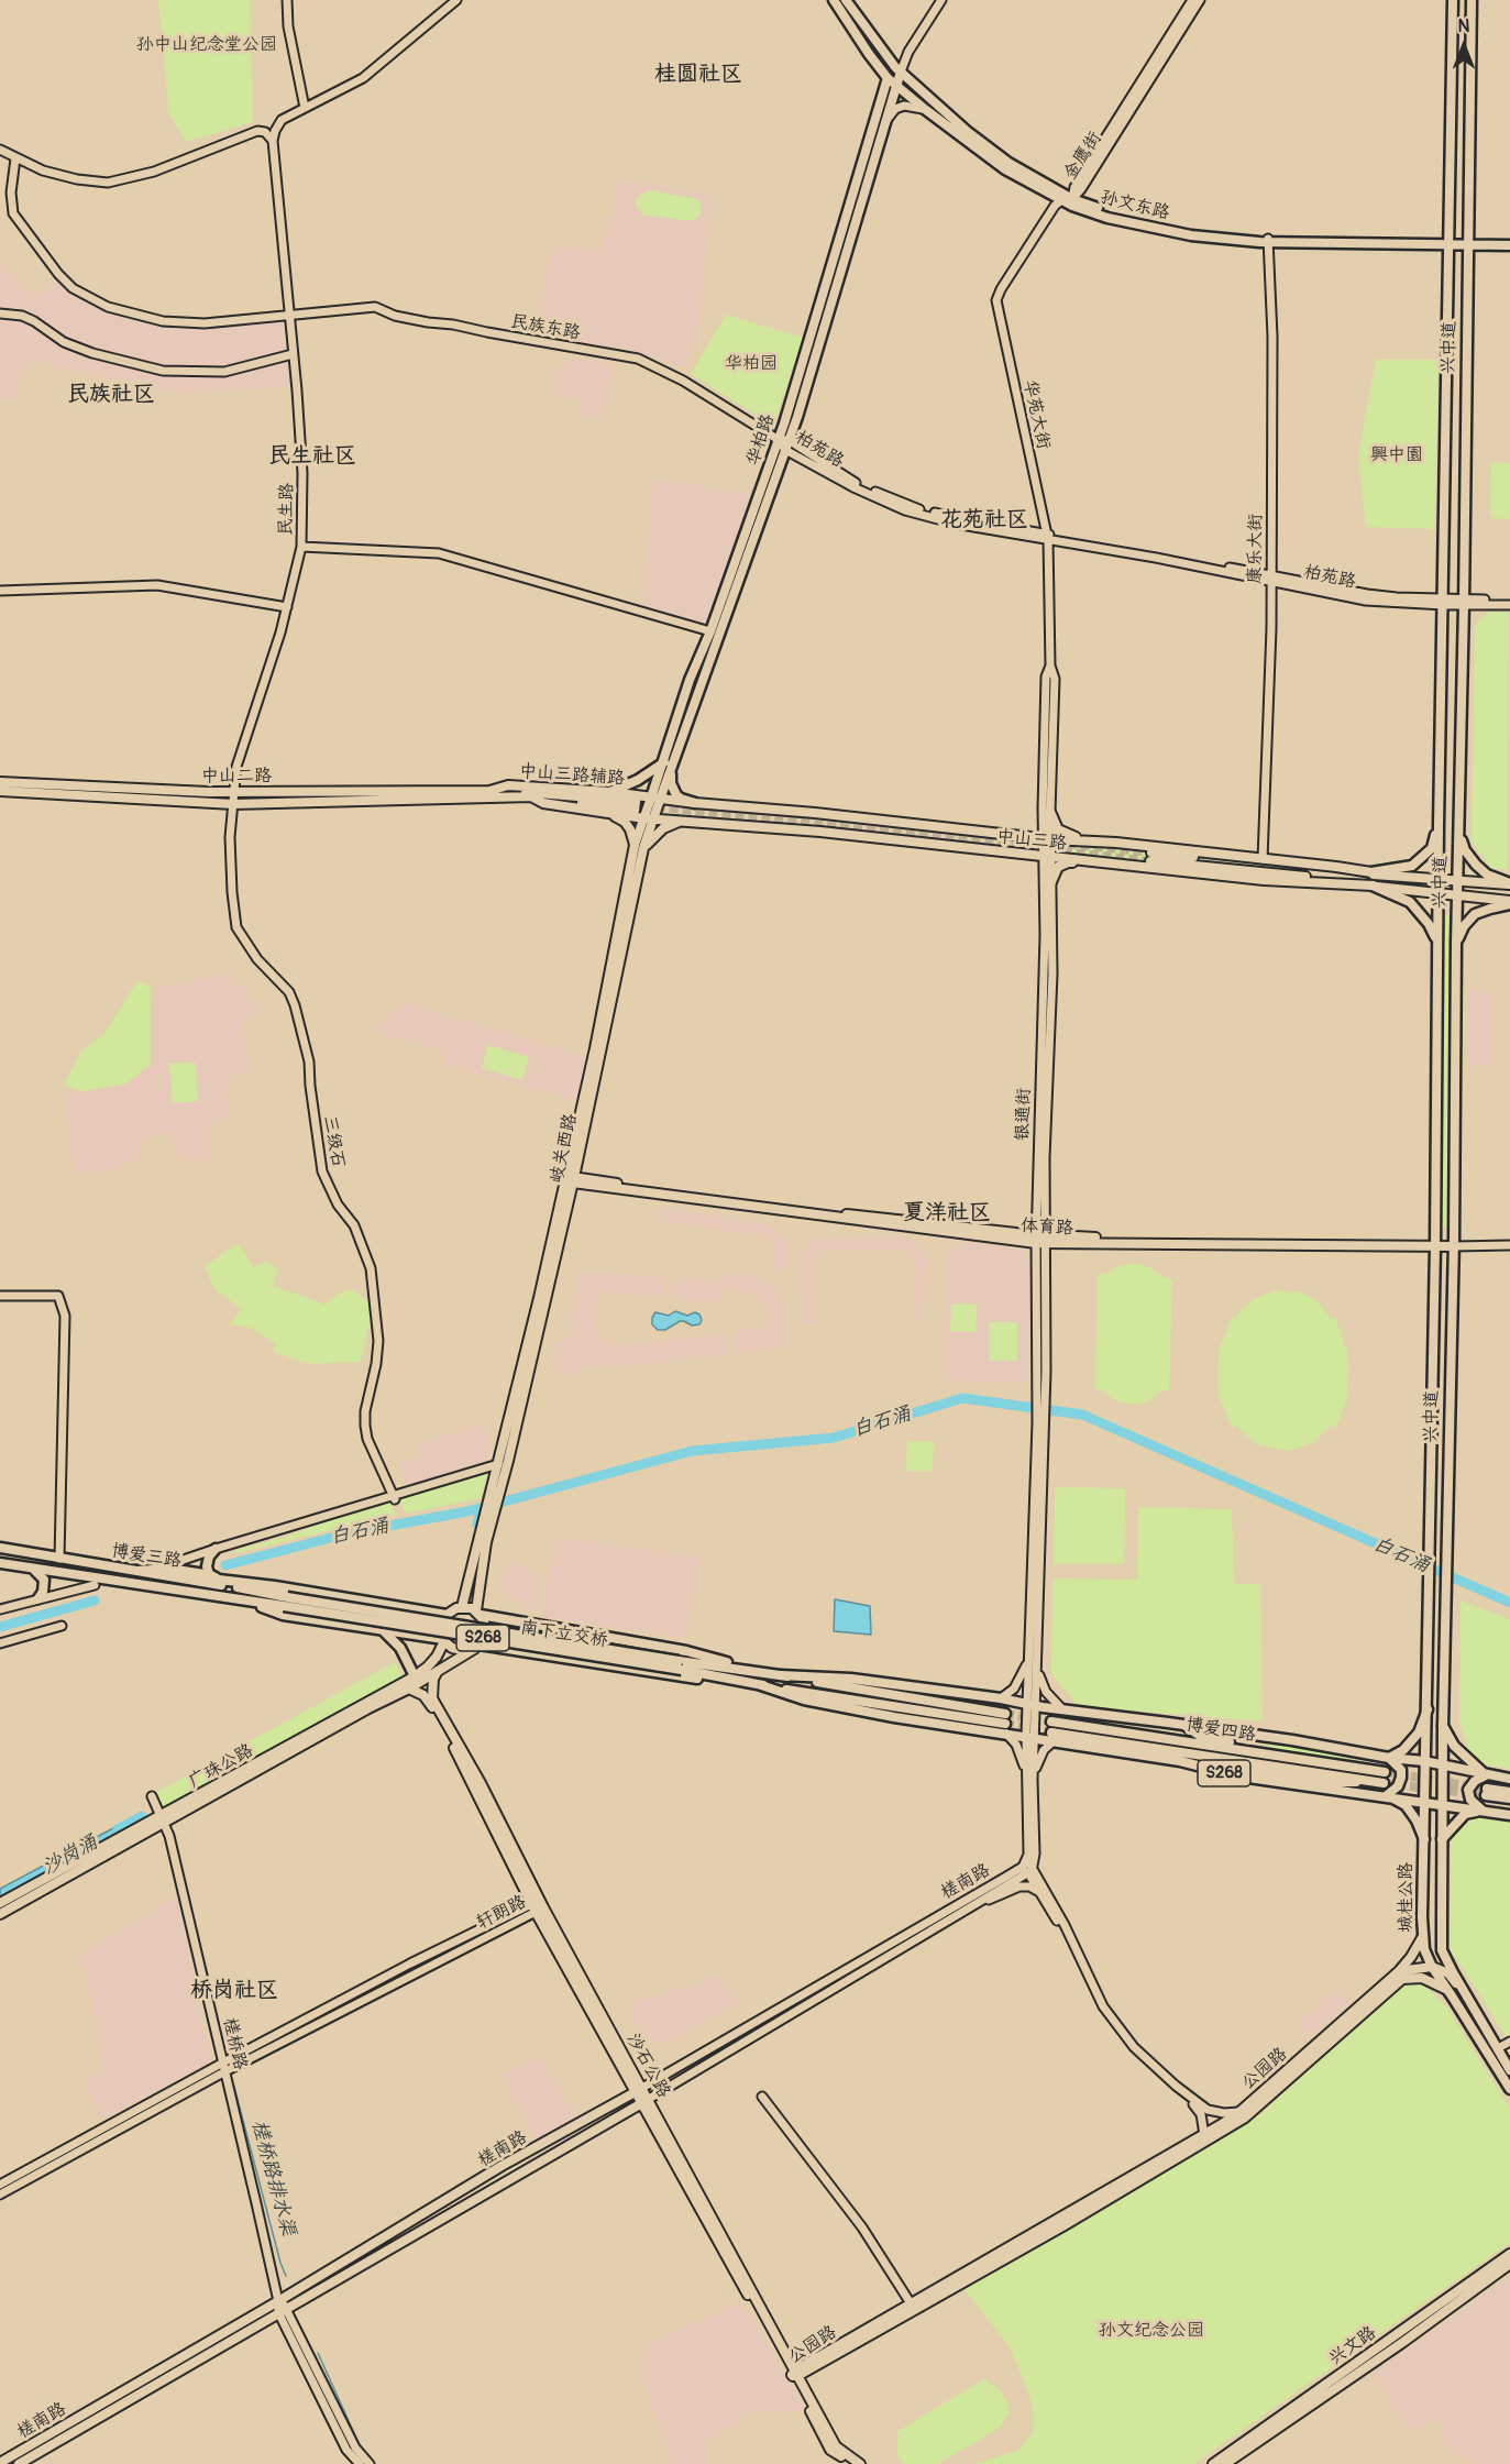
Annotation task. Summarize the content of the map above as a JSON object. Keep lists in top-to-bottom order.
{
  "streets": {
    "main road": [
      "孙文东路",
      "兴中道",
      "华柏路",
      "中山三路辅路",
      "中山二路",
      "中山三路",
      "岐关西路",
      "体育路",
      "博爱三路",
      "南下立交桥",
      "S268",
      "博爱四路",
      "广珠公路",
      "槎南路",
      "城桂公路",
      "沙石公路",
      "公园路",
      "兴文路"
    ],
    "street": [
      "金鹰街",
      "民族东路",
      "华苑大街",
      "柏苑路",
      "民生路",
      "康乐大街",
      "银通街",
      "三级石",
      "轩朗路",
      "槎桥路"
    ]
  },
  "crossings": [
    ["金鹰街", "孙文东路"],
    ["孙文东路", "兴中道"],
    ["孙文东路", "华苑大街"],
    ["孙文东路", "华柏路"],
    ["孙文东路", "康乐大街"],
    ["民族东路", "华柏路"],
    ["民族东路", "柏苑路"],
    ["民族东路", "民生路"],
    ["兴中道", "柏苑路"],
    ["兴中道", "中山三路"],
    ["兴中道", "体育路"],
    ["兴中道", "S268"],
    ["兴中道", "城桂公路"],
    ["华苑大街", "柏苑路"],
    ["华苑大街", "中山三路"],
    ["华苑大街", "银通街"],
    ["华柏路", "柏苑路"],
    ["华柏路", "中山三路辅路"],
    ["华柏路", "岐关西路"],
    ["柏苑路", "康乐大街"],
    ["民生路", "中山二路"],
    ["民生路", "三级石"],
    ["康乐大街", "中山三路"],
    ["中山三路辅路", "中山三路"],
    ["中山三路辅路", "岐关西路"],
    ["中山二路", "三级石"],
    ["中山三路", "银通街"],
    ["银通街", "体育路"],
    ["岐关西路", "体育路"],
    ["博爱三路", "南下立交桥"],
    ["南下立交桥", "S268"],
    ["S268", "博爱四路"],
    ["S268", "城桂公路"],
    ["广珠公路", "槎桥路"],
    ["广珠公路", "沙石公路"],
    ["槎南路", "槎桥路"],
    ["槎南路", "沙石公路"],
    ["城桂公路", "公园路"],
    ["轩朗路", "槎桥路"],
    ["轩朗路", "沙石公路"],
    ["沙石公路", "公园路"]
  ],
  "districts": [
    "桂圆社区",
    "民族社区",
    "民生社区",
    "花苑社区",
    "夏洋社区",
    "桥岗社区"
  ],
  "water": ["白石涌", "沙岗涌", "槎桥路排水渠"],
  "parks": [
    "孙中山纪念堂公园",
    "华柏园",
    "興中園",
    "孙文纪念公园"
  ],
  "north": "top"
}
